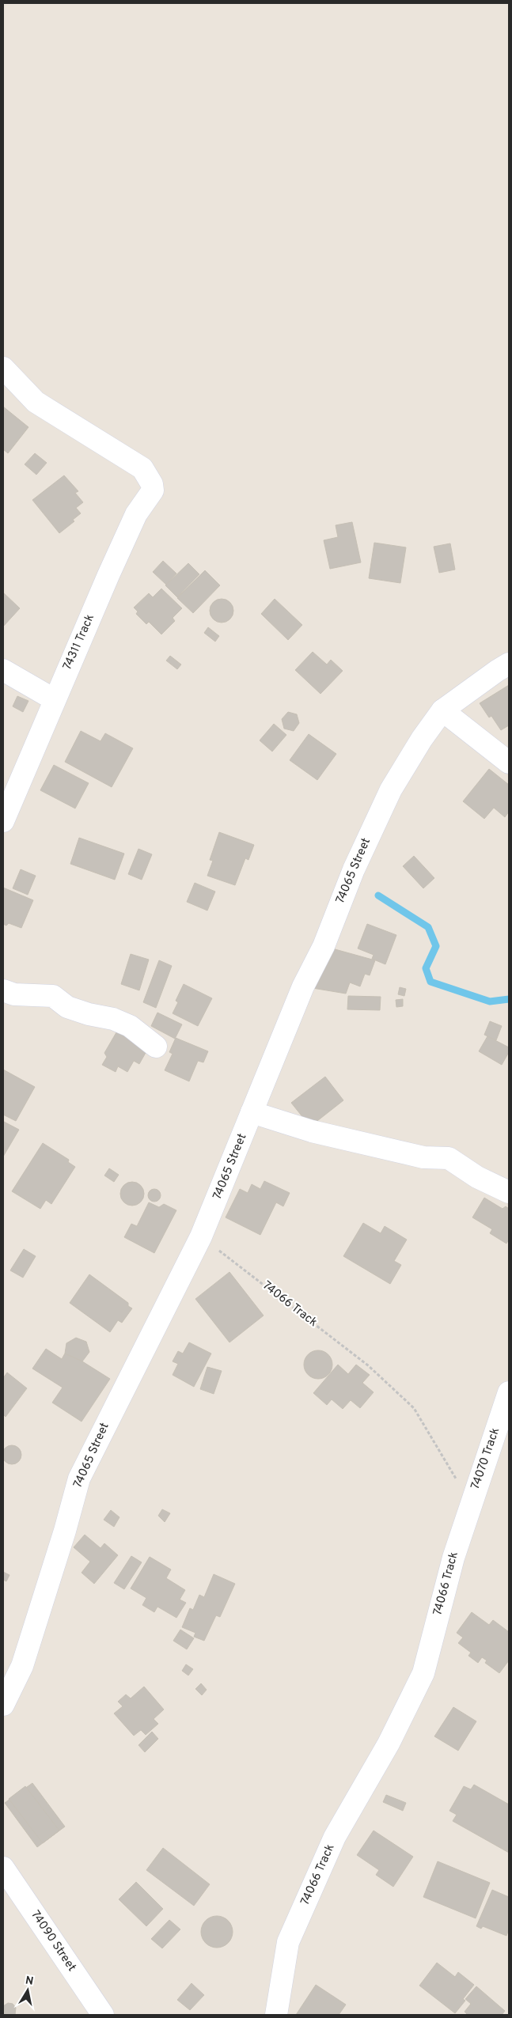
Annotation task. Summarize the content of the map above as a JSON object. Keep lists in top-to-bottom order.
{
  "streets": {
    "street": [
      "74311 Track",
      "74065 Street",
      "74066 Track",
      "74070 Track",
      "74090 Street"
    ]
  },
  "crossings": [
    ["74065 Street", "74066 Track"],
    ["74066 Track", "74070 Track"]
  ],
  "north": "top"
}
